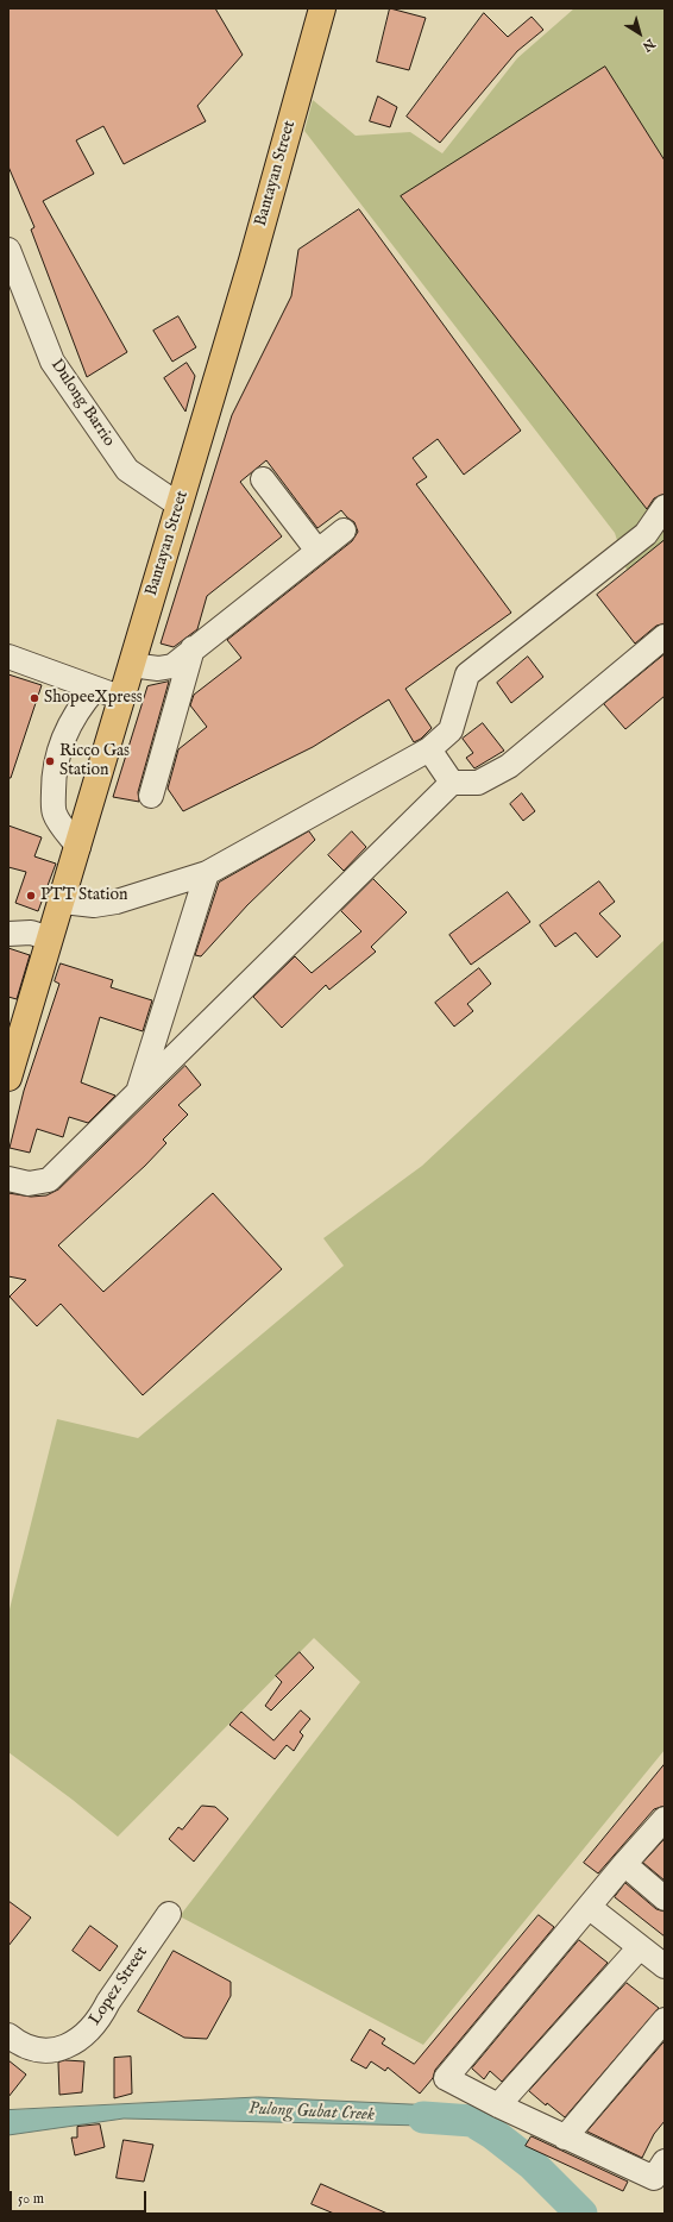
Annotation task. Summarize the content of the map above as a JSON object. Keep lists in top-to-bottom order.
{
  "streets": {
    "main road": ["Bantayan Street"],
    "street": ["Dulong Barrio", "Lopez Street"]
  },
  "crossings": [
    ["Bantayan Street", "Dulong Barrio"]
  ],
  "water": ["Pulong Gubat Creek"],
  "places": ["ShopeeXpress", "Ricco Gas Station", "PTT Station"],
  "scale_bar": "50 m",
  "north": "bottom right"
}
